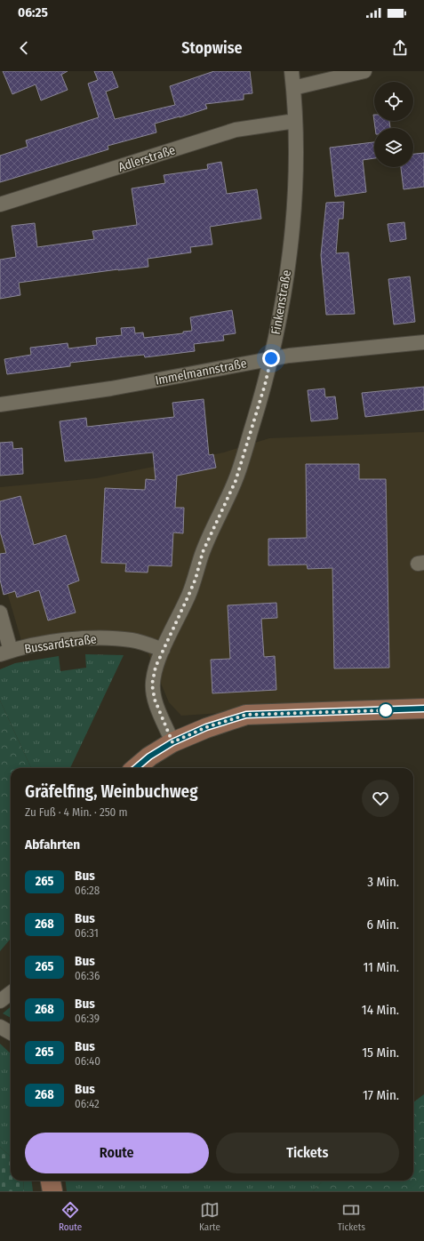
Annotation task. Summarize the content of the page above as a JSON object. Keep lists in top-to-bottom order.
{
  "streets": {
    "street": [
      "Adlerstraße",
      "Finkenstraße",
      "Immelmannstraße",
      "Bussardstraße"
    ]
  },
  "crossings": [
    ["Adlerstraße", "Finkenstraße"],
    ["Finkenstraße", "Immelmannstraße"],
    ["Finkenstraße", "Bussardstraße"]
  ],
  "lines": ["bus line 265"],
  "page": {
    "status": "06:25",
    "header": "Stopwise",
    "heading": [
      ["Gräfelfing, Weinbuchweg", "Zu Fuß · 4 Min. · 250 m"],
      "Abfahrten"
    ],
    "list": [
      {
        "mark": "265",
        "name": "Bus",
        "note": "06:28",
        "value": "3 Min."
      },
      {
        "mark": "268",
        "name": "Bus",
        "note": "06:31",
        "value": "6 Min."
      },
      {
        "mark": "265",
        "name": "Bus",
        "note": "06:36",
        "value": "11 Min."
      },
      {
        "mark": "268",
        "name": "Bus",
        "note": "06:39",
        "value": "14 Min."
      },
      {
        "mark": "265",
        "name": "Bus",
        "note": "06:40",
        "value": "15 Min."
      },
      {
        "mark": "268",
        "name": "Bus",
        "note": "06:42",
        "value": "17 Min."
      }
    ],
    "buttons": ["Route", "Tickets"],
    "tabs": ["Route", "Karte", "Tickets"]
  }
}
